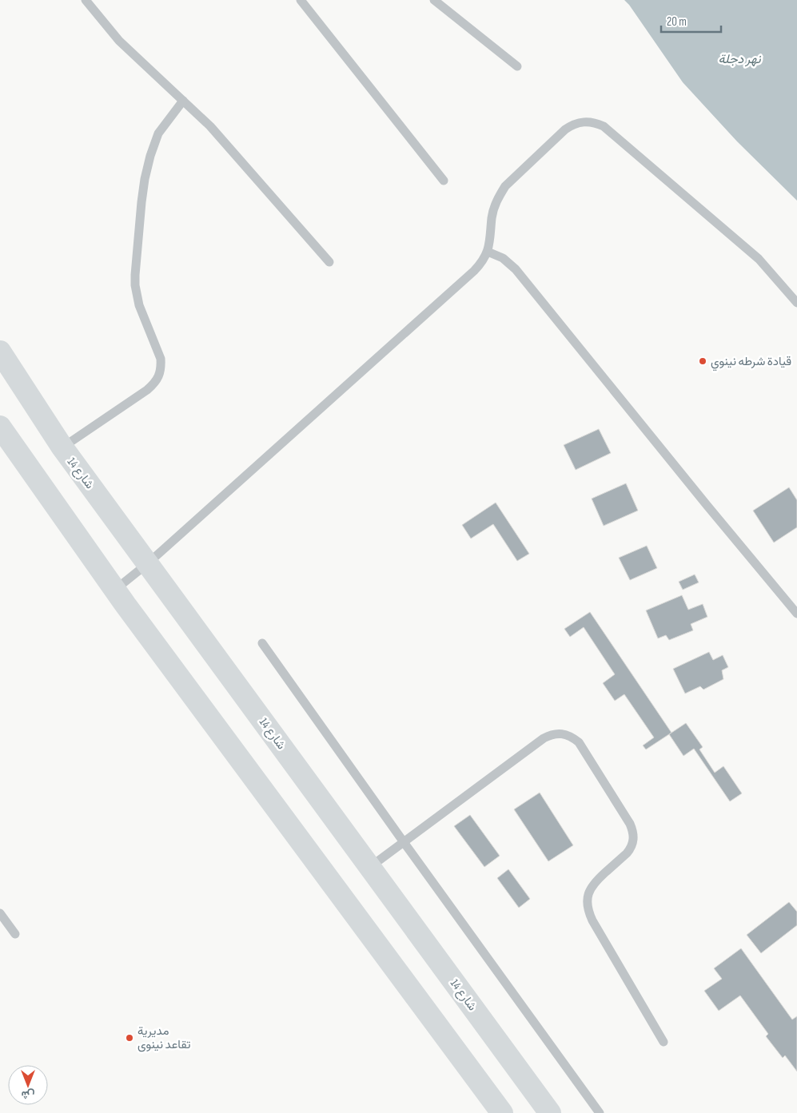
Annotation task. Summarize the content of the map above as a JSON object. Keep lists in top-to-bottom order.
{
  "streets": {
    "street": ["شارع 14"]
  },
  "water": ["نهر دجلة"],
  "places": ["قيادة شرطه نينوي", "مديرية تقاعد نينوى"],
  "scale_bar": "20 m",
  "north": "bottom"
}
